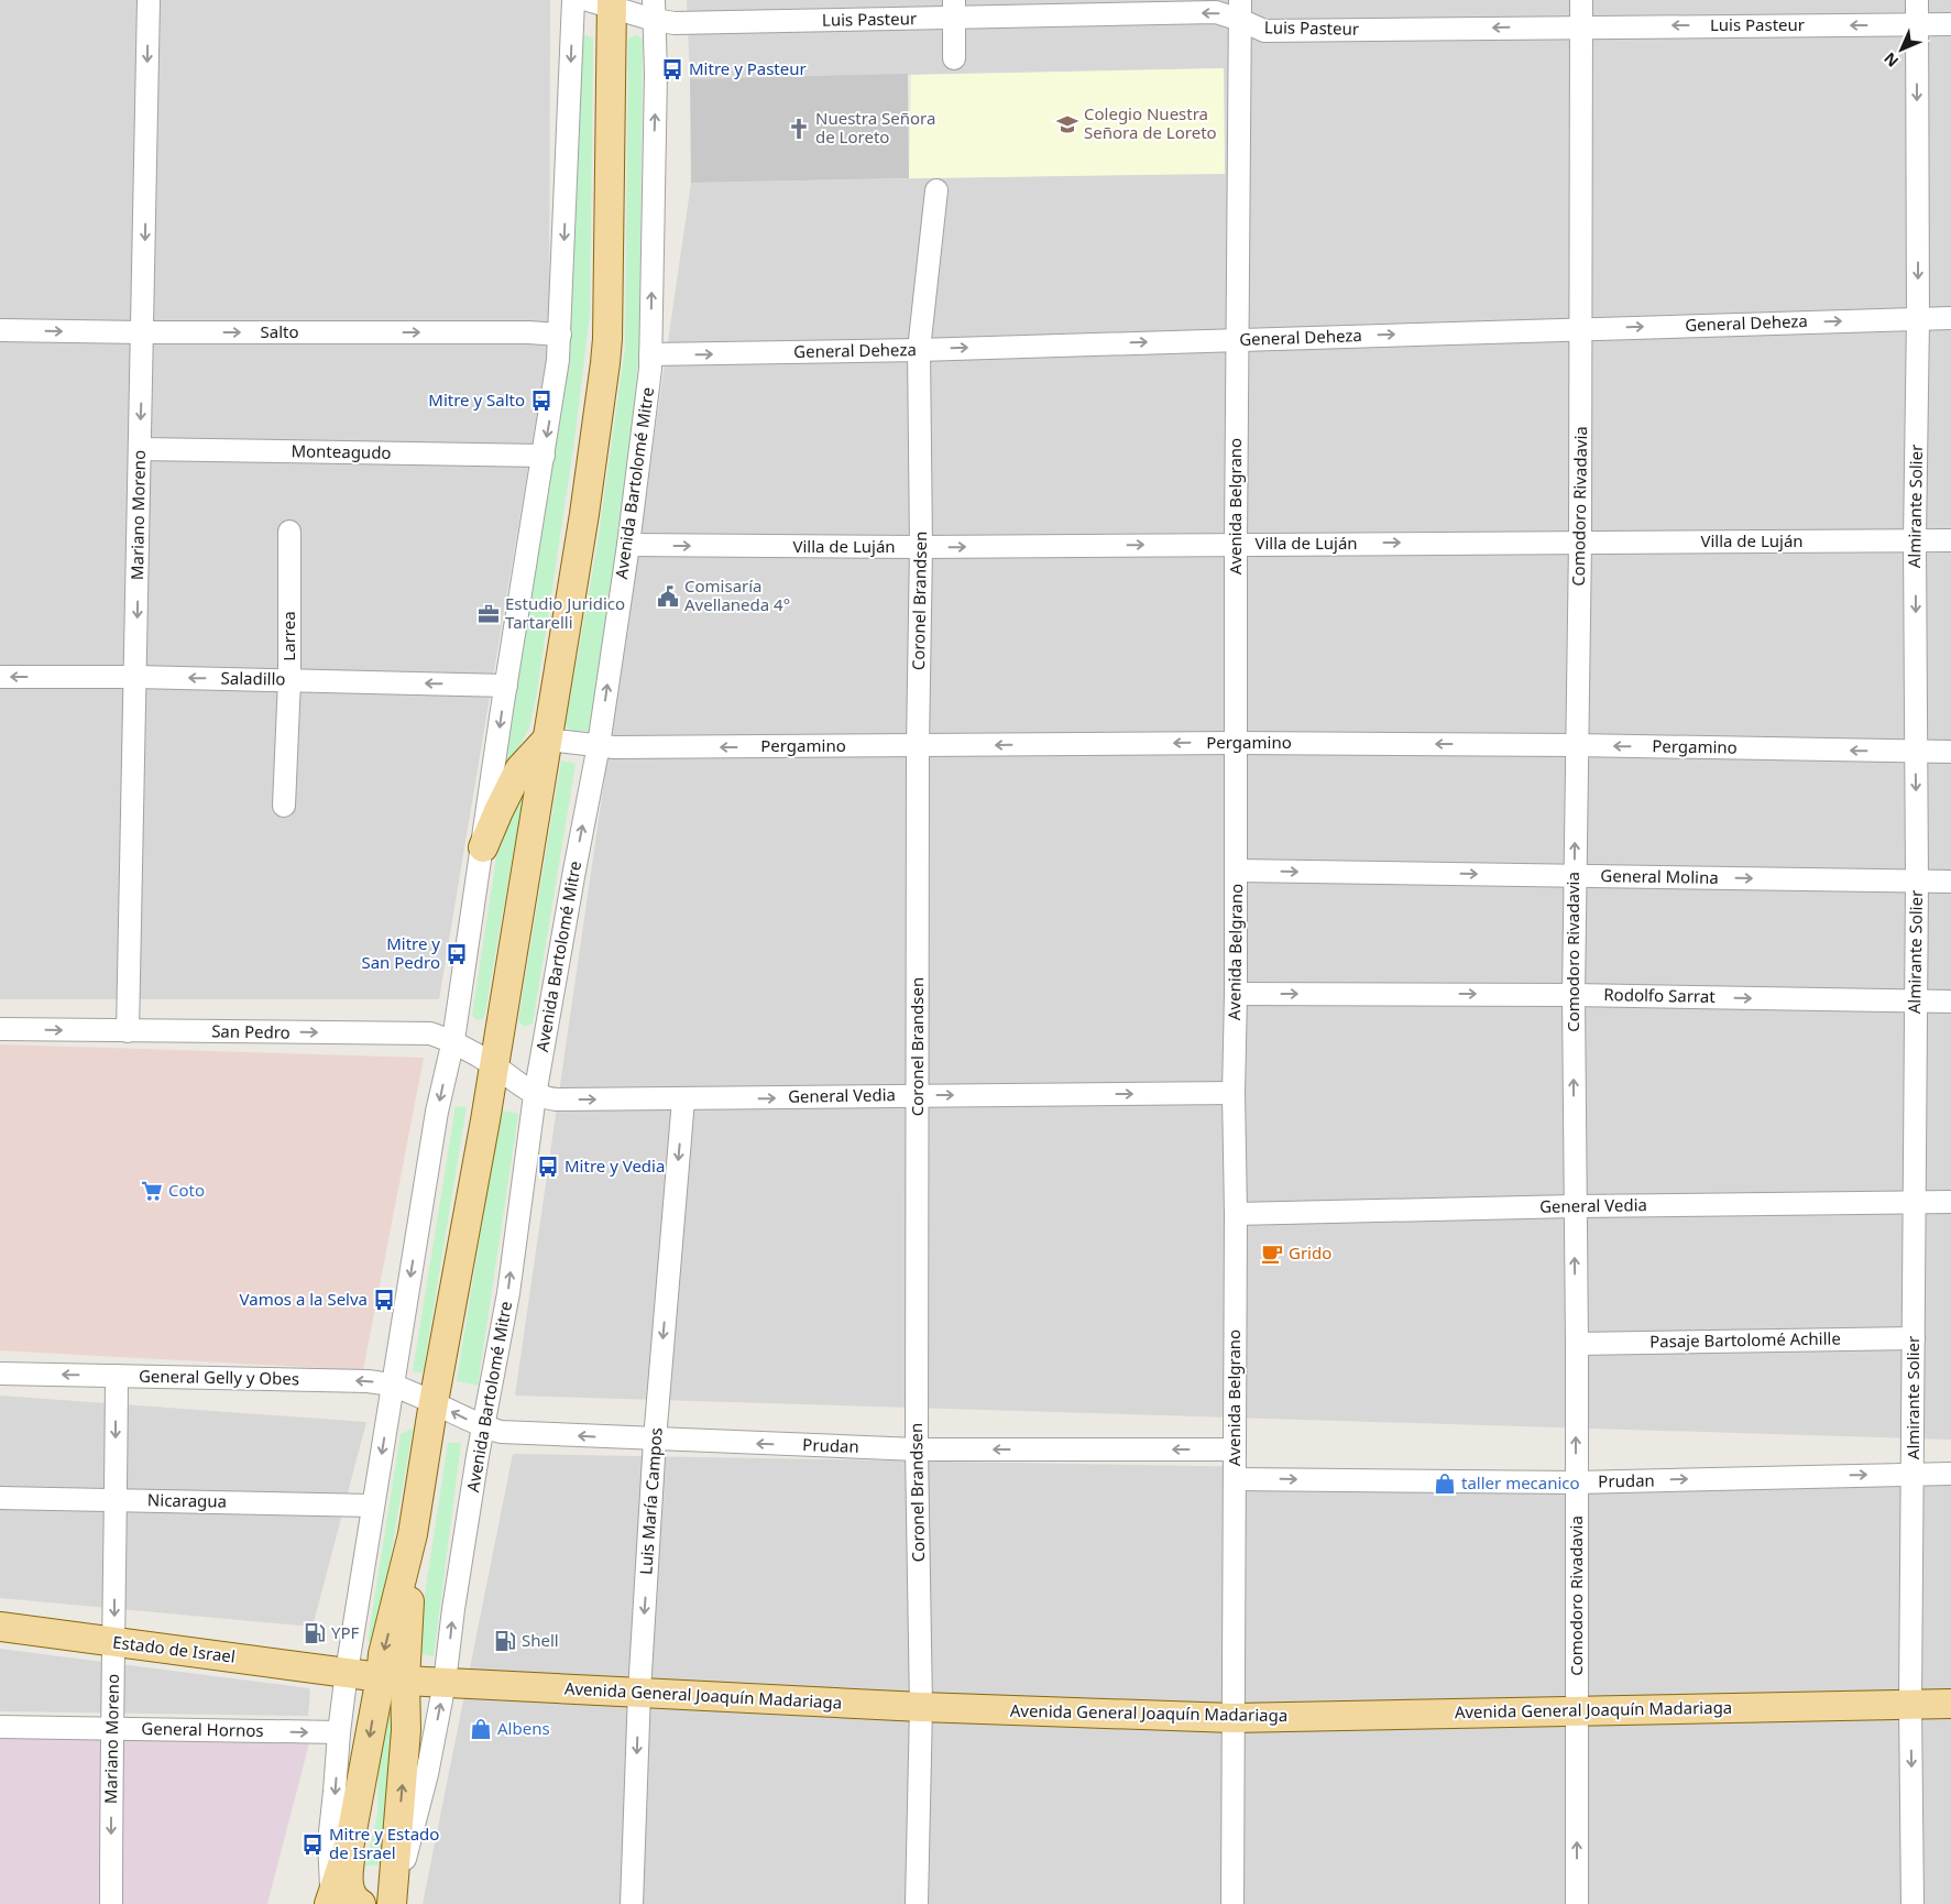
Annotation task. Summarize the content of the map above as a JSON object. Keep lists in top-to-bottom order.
{
  "streets": {
    "main road": ["Avenida Bartolomé Mitre", "Estado de Israel", "Avenida General Joaquín Madariaga"],
    "street": [
      "Luis Pasteur",
      "General Deheza",
      "Salto",
      "Monteagudo",
      "Avenida Belgrano",
      "Comodoro Rivadavia",
      "Almirante Solier",
      "Mariano Moreno",
      "Villa de Luján",
      "Coronel Brandsen",
      "Larrea",
      "Saladillo",
      "Pergamino",
      "General Molina",
      "Rodolfo Sarrat",
      "San Pedro",
      "General Vedia",
      "Pasaje Bartolomé Achille",
      "General Gelly y Obes",
      "Prudan",
      "Nicaragua",
      "Luis María Campos",
      "General Hornos"
    ]
  },
  "crossings": [
    ["Luis Pasteur", "Avenida Bartolomé Mitre"],
    ["Luis Pasteur", "Avenida Belgrano"],
    ["Luis Pasteur", "Comodoro Rivadavia"],
    ["Luis Pasteur", "Almirante Solier"],
    ["General Deheza", "Avenida Bartolomé Mitre"],
    ["General Deheza", "Avenida Belgrano"],
    ["General Deheza", "Comodoro Rivadavia"],
    ["General Deheza", "Almirante Solier"],
    ["General Deheza", "Coronel Brandsen"],
    ["Salto", "Avenida Bartolomé Mitre"],
    ["Salto", "Mariano Moreno"],
    ["Monteagudo", "Avenida Bartolomé Mitre"],
    ["Monteagudo", "Mariano Moreno"],
    ["Avenida Bartolomé Mitre", "Villa de Luján"],
    ["Avenida Bartolomé Mitre", "Saladillo"],
    ["Avenida Bartolomé Mitre", "Pergamino"],
    ["Avenida Bartolomé Mitre", "San Pedro"],
    ["Avenida Bartolomé Mitre", "General Vedia"],
    ["Avenida Bartolomé Mitre", "General Gelly y Obes"],
    ["Avenida Bartolomé Mitre", "Prudan"],
    ["Avenida Bartolomé Mitre", "Nicaragua"],
    ["Avenida Bartolomé Mitre", "Estado de Israel"],
    ["Avenida Bartolomé Mitre", "Avenida General Joaquín Madariaga"],
    ["Avenida Bartolomé Mitre", "General Hornos"],
    ["Avenida Belgrano", "Villa de Luján"],
    ["Avenida Belgrano", "Pergamino"],
    ["Avenida Belgrano", "General Molina"],
    ["Avenida Belgrano", "Rodolfo Sarrat"],
    ["Avenida Belgrano", "General Vedia"],
    ["Avenida Belgrano", "Prudan"],
    ["Avenida Belgrano", "Avenida General Joaquín Madariaga"],
    ["Comodoro Rivadavia", "Villa de Luján"],
    ["Comodoro Rivadavia", "Pergamino"],
    ["Comodoro Rivadavia", "General Molina"],
    ["Comodoro Rivadavia", "Rodolfo Sarrat"],
    ["Comodoro Rivadavia", "General Vedia"],
    ["Comodoro Rivadavia", "Pasaje Bartolomé Achille"],
    ["Comodoro Rivadavia", "Prudan"],
    ["Comodoro Rivadavia", "Avenida General Joaquín Madariaga"],
    ["Almirante Solier", "Villa de Luján"],
    ["Almirante Solier", "Pergamino"],
    ["Almirante Solier", "General Molina"],
    ["Almirante Solier", "Rodolfo Sarrat"],
    ["Almirante Solier", "General Vedia"],
    ["Almirante Solier", "Pasaje Bartolomé Achille"],
    ["Almirante Solier", "Prudan"],
    ["Almirante Solier", "Avenida General Joaquín Madariaga"],
    ["Mariano Moreno", "Saladillo"],
    ["Mariano Moreno", "San Pedro"],
    ["Mariano Moreno", "General Gelly y Obes"],
    ["Mariano Moreno", "Nicaragua"],
    ["Mariano Moreno", "Estado de Israel"],
    ["Mariano Moreno", "General Hornos"],
    ["Villa de Luján", "Coronel Brandsen"],
    ["Coronel Brandsen", "Pergamino"],
    ["Coronel Brandsen", "General Vedia"],
    ["Coronel Brandsen", "Prudan"],
    ["Coronel Brandsen", "Avenida General Joaquín Madariaga"],
    ["Larrea", "Saladillo"],
    ["San Pedro", "General Vedia"],
    ["General Vedia", "Luis María Campos"],
    ["General Gelly y Obes", "Prudan"],
    ["Prudan", "Luis María Campos"],
    ["Luis María Campos", "Avenida General Joaquín Madariaga"],
    ["Estado de Israel", "Avenida General Joaquín Madariaga"]
  ],
  "one_way": [
    "Luis Pasteur",
    "General Deheza",
    "Salto",
    "Comodoro Rivadavia",
    "Almirante Solier",
    "Mariano Moreno",
    "Villa de Luján",
    "Saladillo",
    "Pergamino",
    "General Molina",
    "Rodolfo Sarrat",
    "San Pedro",
    "General Vedia",
    "General Gelly y Obes",
    "Luis María Campos",
    "General Hornos"
  ],
  "places": {
    "bus stop": [
      "Mitre y Pasteur",
      "Mitre y Salto",
      "Mitre y San Pedro",
      "Mitre y Vedia",
      "Vamos a la Selva",
      "Mitre y Estado de Israel"
    ],
    "school or university": ["Colegio Nuestra Señora de Loreto"],
    "church": ["Nuestra Señora de Loreto"],
    "public building": ["Comisaría Avellaneda 4°"],
    "office": ["Estudio Juridico Tartarelli"],
    "supermarket": ["Coto"],
    "cafe": ["Grido"],
    "shop": ["taller mecanico", "Albens"],
    "fuel station": ["YPF", "Shell"]
  },
  "north": "bottom left"
}
